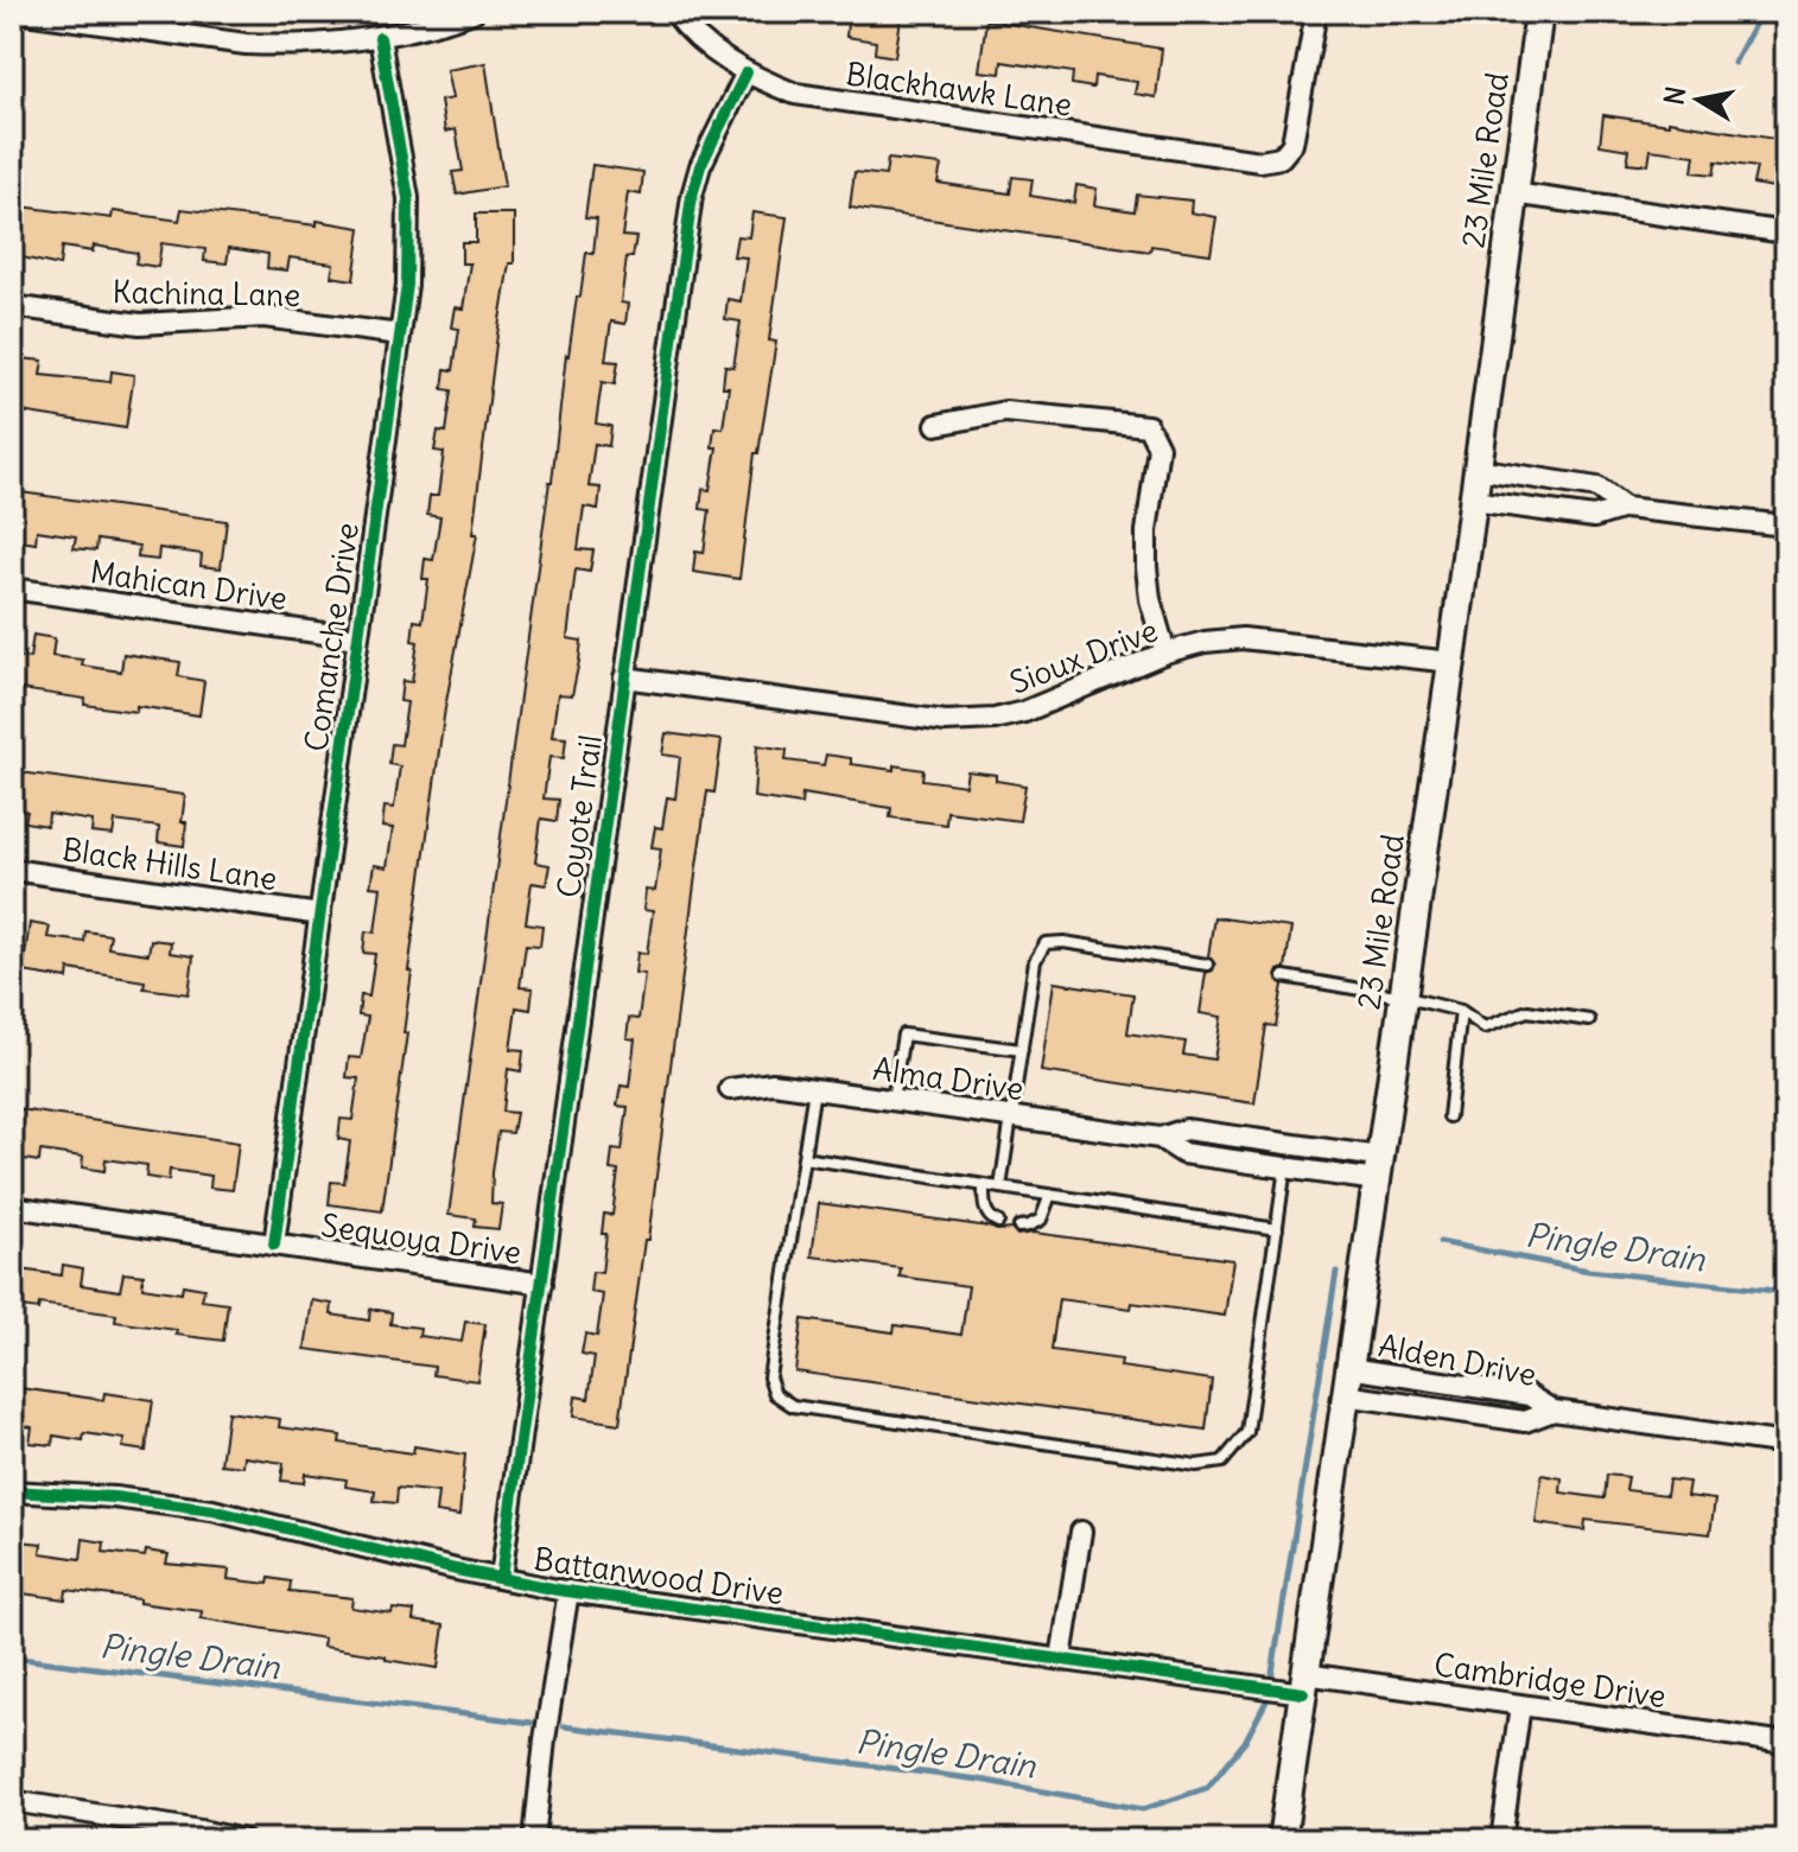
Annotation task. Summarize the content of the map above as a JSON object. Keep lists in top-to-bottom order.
{
  "streets": {
    "main road": ["23 Mile Road"],
    "street": [
      "Blackhawk Lane",
      "Kachina Lane",
      "Mahican Drive",
      "Comanche Drive",
      "Sioux Drive",
      "Coyote Trail",
      "Black Hills Lane",
      "Alma Drive",
      "Sequoya Drive",
      "Alden Drive",
      "Battanwood Drive",
      "Cambridge Drive"
    ]
  },
  "crossings": [
    ["Blackhawk Lane", "Coyote Trail"],
    ["23 Mile Road", "Sioux Drive"],
    ["23 Mile Road", "Alma Drive"],
    ["23 Mile Road", "Alden Drive"],
    ["23 Mile Road", "Battanwood Drive"],
    ["23 Mile Road", "Cambridge Drive"],
    ["Kachina Lane", "Comanche Drive"],
    ["Mahican Drive", "Comanche Drive"],
    ["Comanche Drive", "Black Hills Lane"],
    ["Comanche Drive", "Sequoya Drive"],
    ["Sioux Drive", "Coyote Trail"],
    ["Coyote Trail", "Sequoya Drive"],
    ["Coyote Trail", "Battanwood Drive"],
    ["Battanwood Drive", "Cambridge Drive"]
  ],
  "water": ["Pingle Drain"],
  "north": "left"
}
